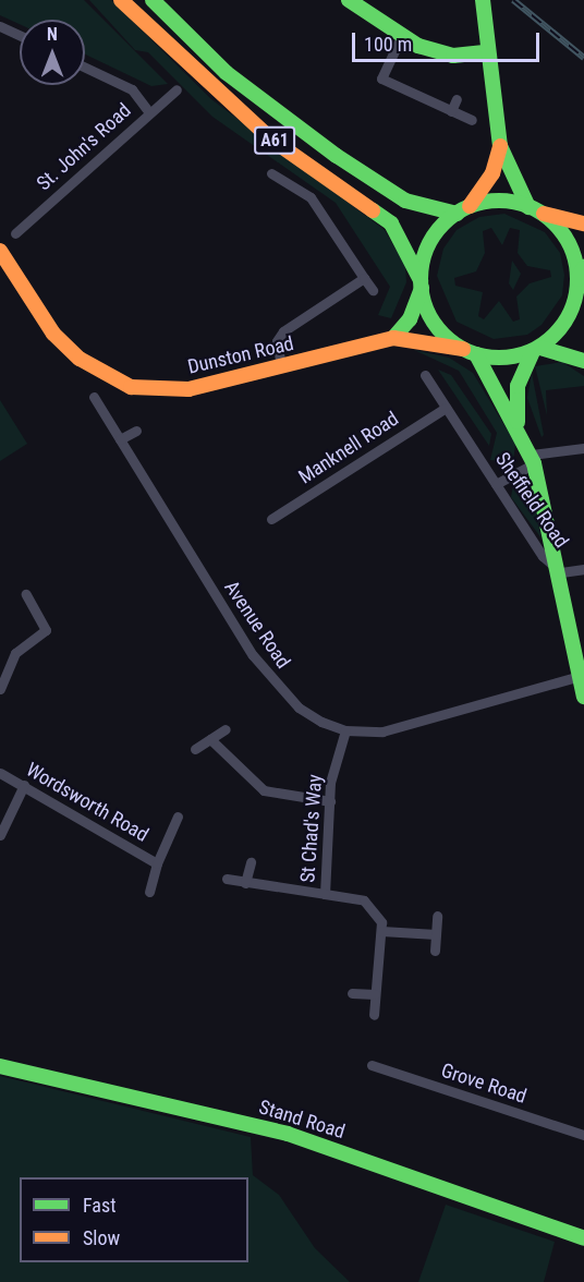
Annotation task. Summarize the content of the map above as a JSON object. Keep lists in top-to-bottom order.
{
  "streets": {
    "main road": [
      "A61",
      "Dunston Road",
      "Sheffield Road",
      "Stand Road"
    ],
    "street": [
      "St. John's Road",
      "Manknell Road",
      "Avenue Road",
      "Wordsworth Road",
      "St Chad's Way",
      "Grove Road"
    ]
  },
  "crossings": [
    ["A61", "Dunston Road"],
    ["Manknell Road", "Sheffield Road"],
    ["Sheffield Road", "Avenue Road"],
    ["Avenue Road", "St Chad's Way"]
  ],
  "legend": ["Fast", "Slow"],
  "scale_bar": "100 m",
  "north": "top"
}
